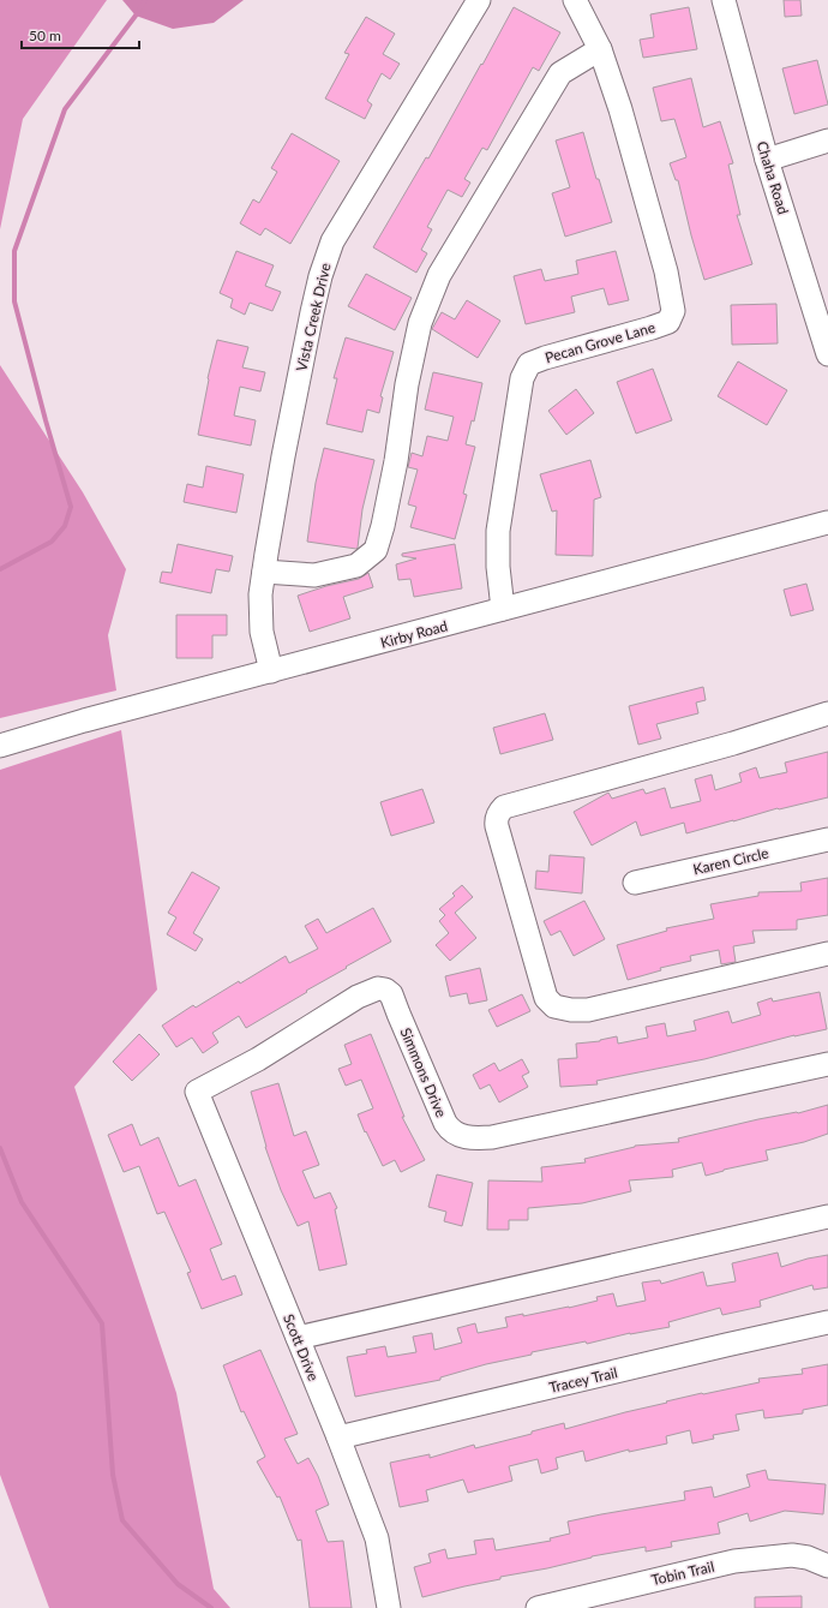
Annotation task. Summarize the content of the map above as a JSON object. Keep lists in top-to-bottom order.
{
  "streets": {
    "street": [
      "Chaha Road",
      "Vista Creek Drive",
      "Pecan Grove Lane",
      "Kirby Road",
      "Karen Circle",
      "Simmons Drive",
      "Scott Drive",
      "Tracey Trail",
      "Tobin Trail"
    ]
  },
  "crossings": [
    ["Vista Creek Drive", "Kirby Road"],
    ["Pecan Grove Lane", "Kirby Road"],
    ["Simmons Drive", "Scott Drive"],
    ["Scott Drive", "Tracey Trail"]
  ],
  "scale_bar": "50 m"
}
